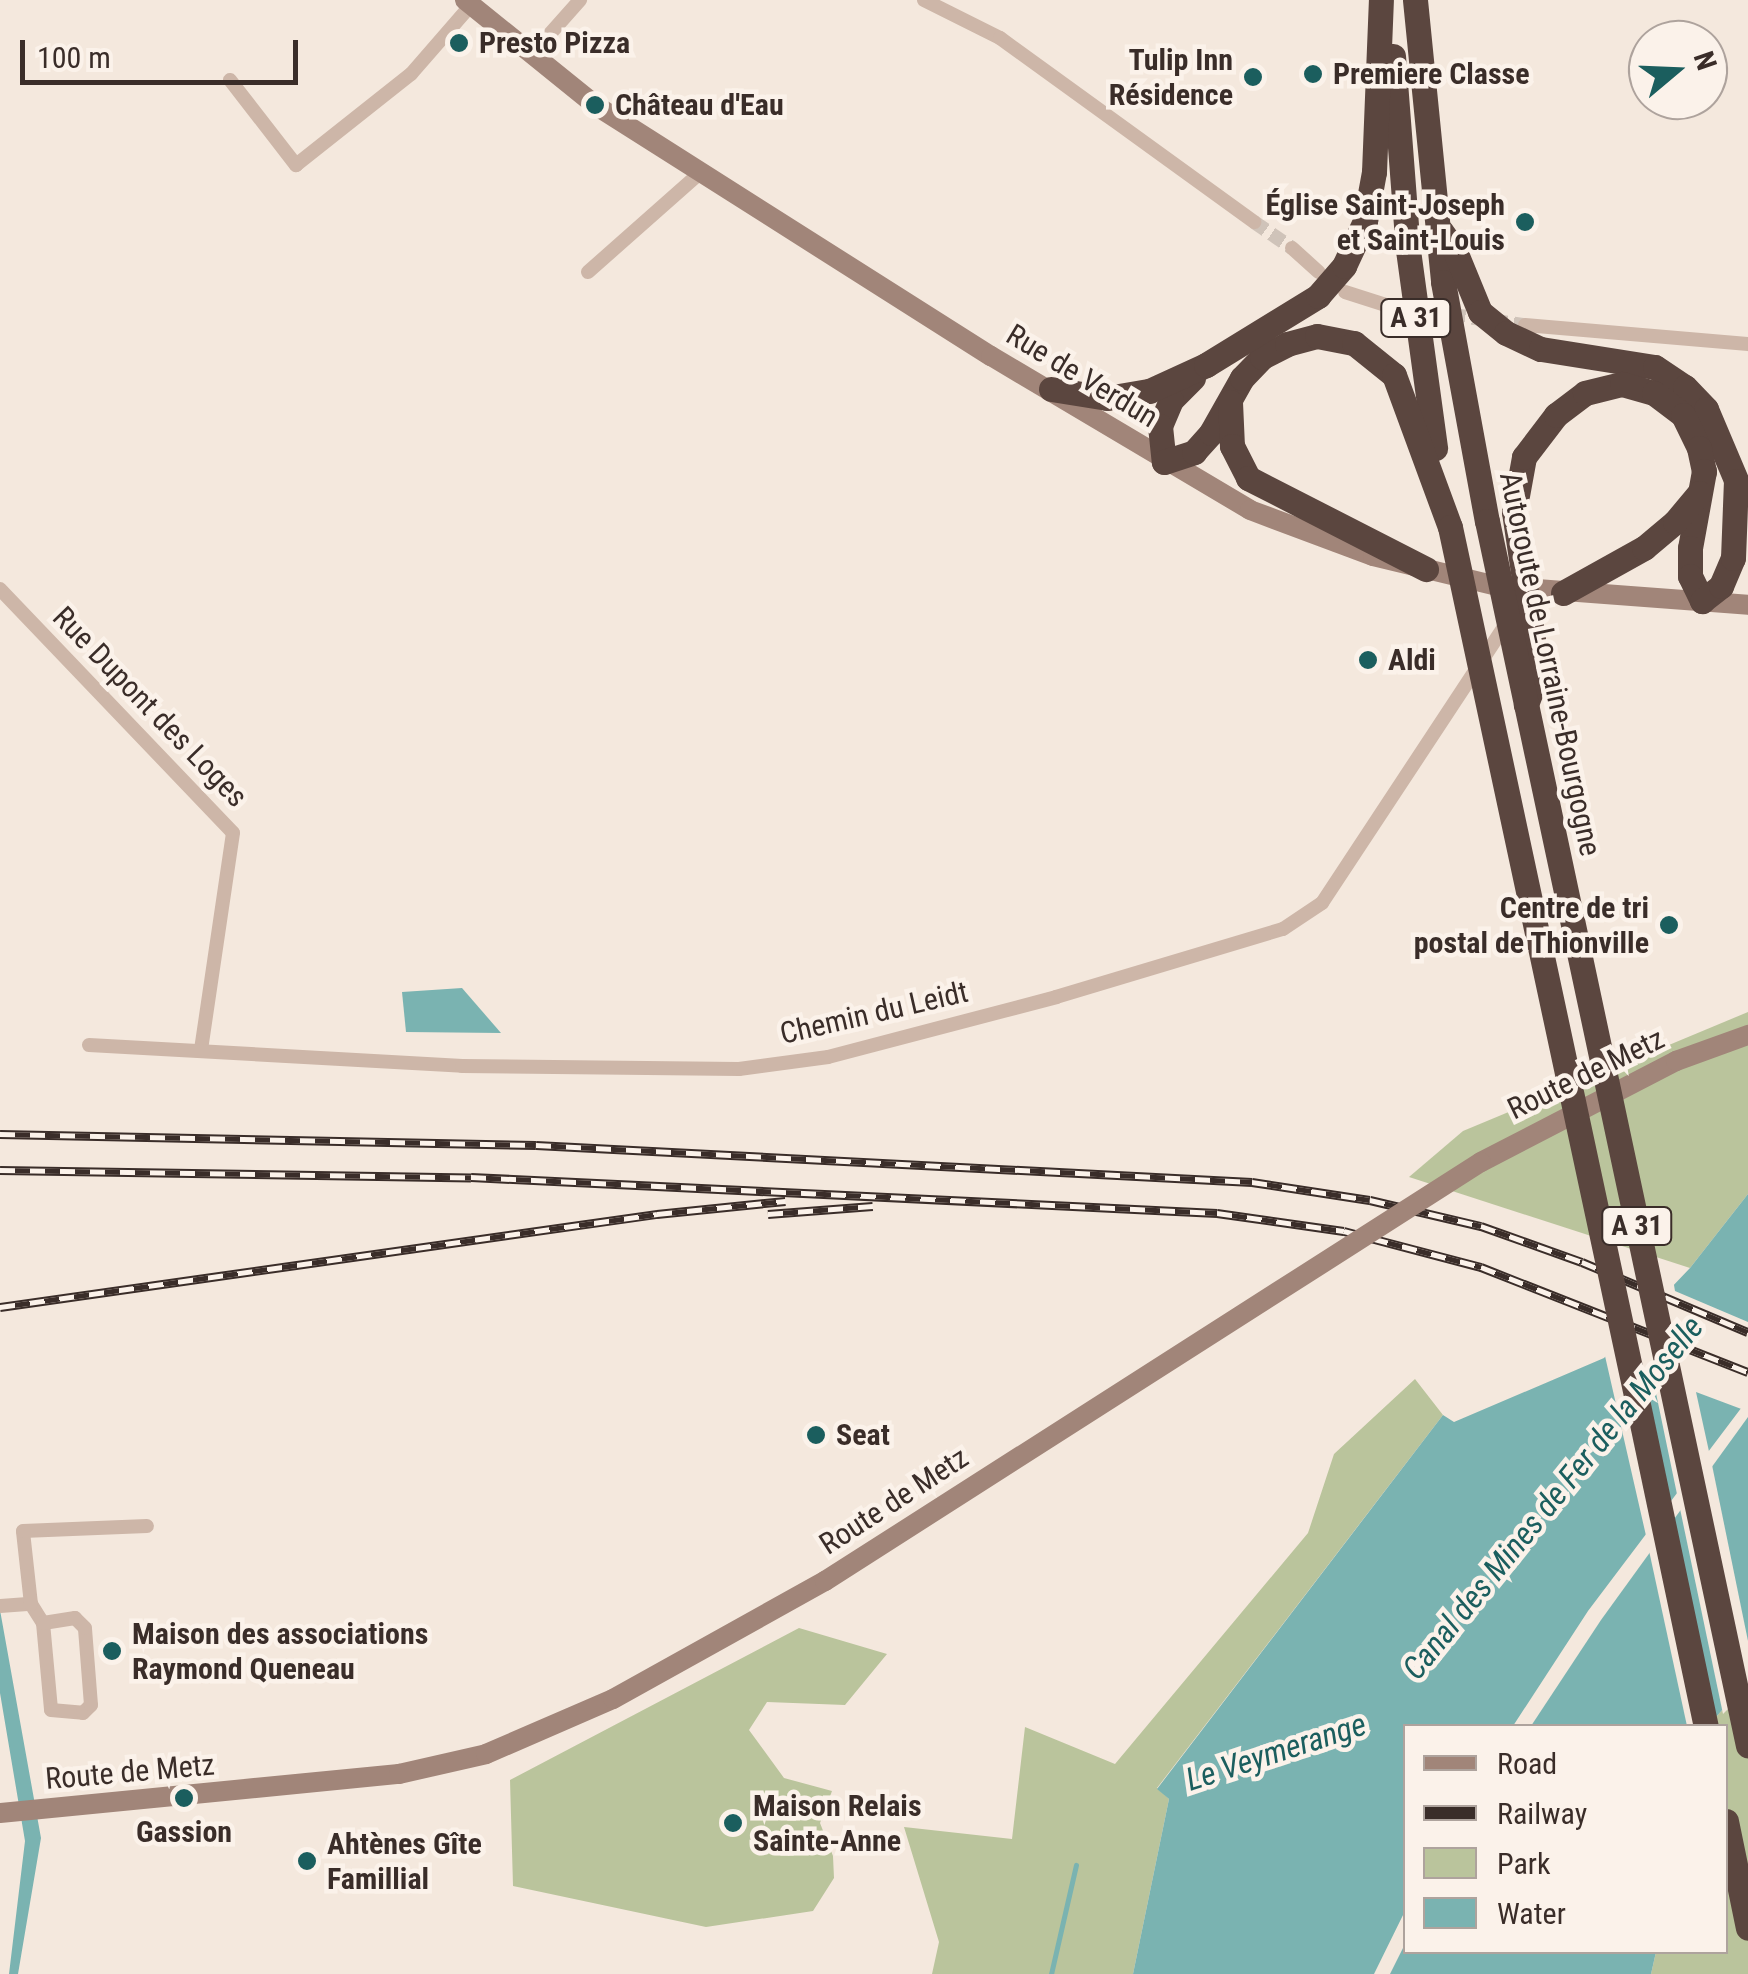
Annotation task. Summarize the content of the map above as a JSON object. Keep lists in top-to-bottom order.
{
  "streets": {
    "highway": ["A 31", "Autoroute de Lorraine-Bourgogne"],
    "main road": ["Rue de Verdun", "Route de Metz"],
    "street": ["Rue Dupont des Loges", "Chemin du Leidt"]
  },
  "crossings": [
    ["Rue de Verdun", "Chemin du Leidt"],
    ["Rue Dupont des Loges", "Chemin du Leidt"]
  ],
  "water": ["Canal des Mines de Fer de la Moselle", "Le Veymerange"],
  "places": [
    "Presto Pizza",
    "Premiere Classe",
    "Tulip Inn Résidence",
    "Château d'Eau",
    "Église Saint-Joseph et Saint-Louis",
    "Aldi",
    "Centre de tri postal de Thionville",
    "Seat",
    "Maison des associations Raymond Queneau",
    "Gassion",
    "Maison Relais Sainte-Anne",
    "Ahtènes Gîte Famillial"
  ],
  "legend": [
    "Road",
    "Railway",
    "Park",
    "Water"
  ],
  "scale_bar": "100 m",
  "north": "right"
}
